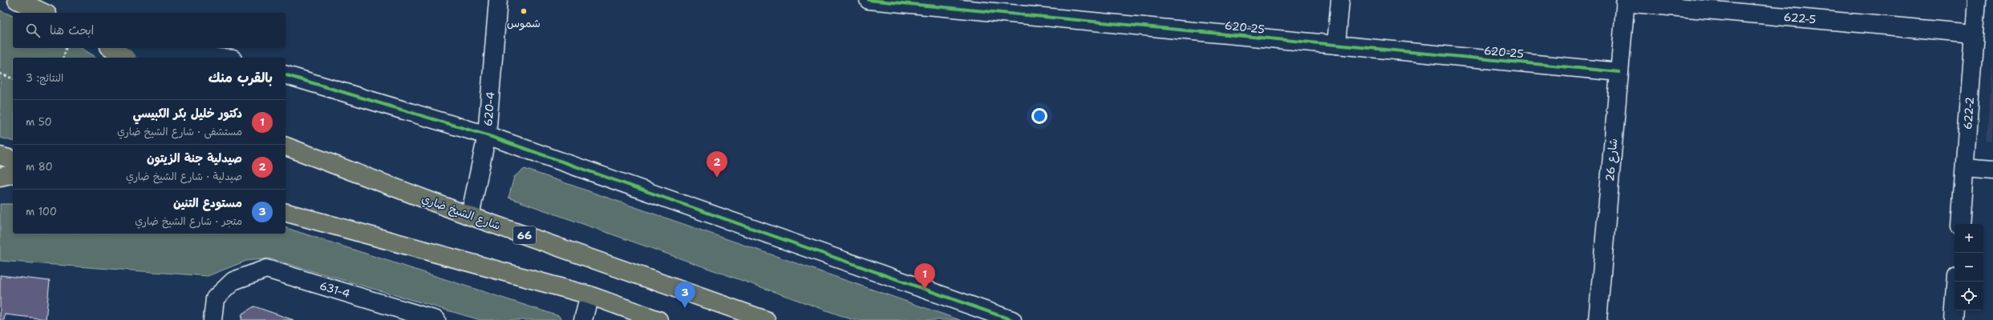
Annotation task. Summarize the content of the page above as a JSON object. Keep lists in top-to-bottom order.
{
  "streets": {
    "main road": ["شارع الشيخ ضاري", "66"],
    "street": [
      "622-5",
      "620-25",
      "620-4",
      "622-2",
      "شارع 26",
      "631-4"
    ]
  },
  "crossings": [
    ["622-5", "622-2"],
    ["622-5", "شارع 26"],
    ["620-25", "شارع 26"],
    ["620-4", "شارع الشيخ ضاري"]
  ],
  "places": ["شموس"],
  "page": {
    "search": "ابحث هنا",
    "heading": ["بالقرب منك", "النتائج: 3"],
    "list": [
      {
        "mark": "1",
        "name": "دكتور خليل بكر الكبيسي",
        "note": "مستشفى · شارع الشيخ ضاري",
        "value": "50 m"
      },
      {
        "mark": "2",
        "name": "صيدلية جنة الزيتون",
        "note": "صيدلية · شارع الشيخ ضاري",
        "value": "80 m"
      },
      {
        "mark": "3",
        "name": "مستودع التنين",
        "note": "متجر · شارع الشيخ ضاري",
        "value": "100 m"
      }
    ],
    "pins": ["2", "1", "3"],
    "map_buttons": ["+", "−"]
  }
}
